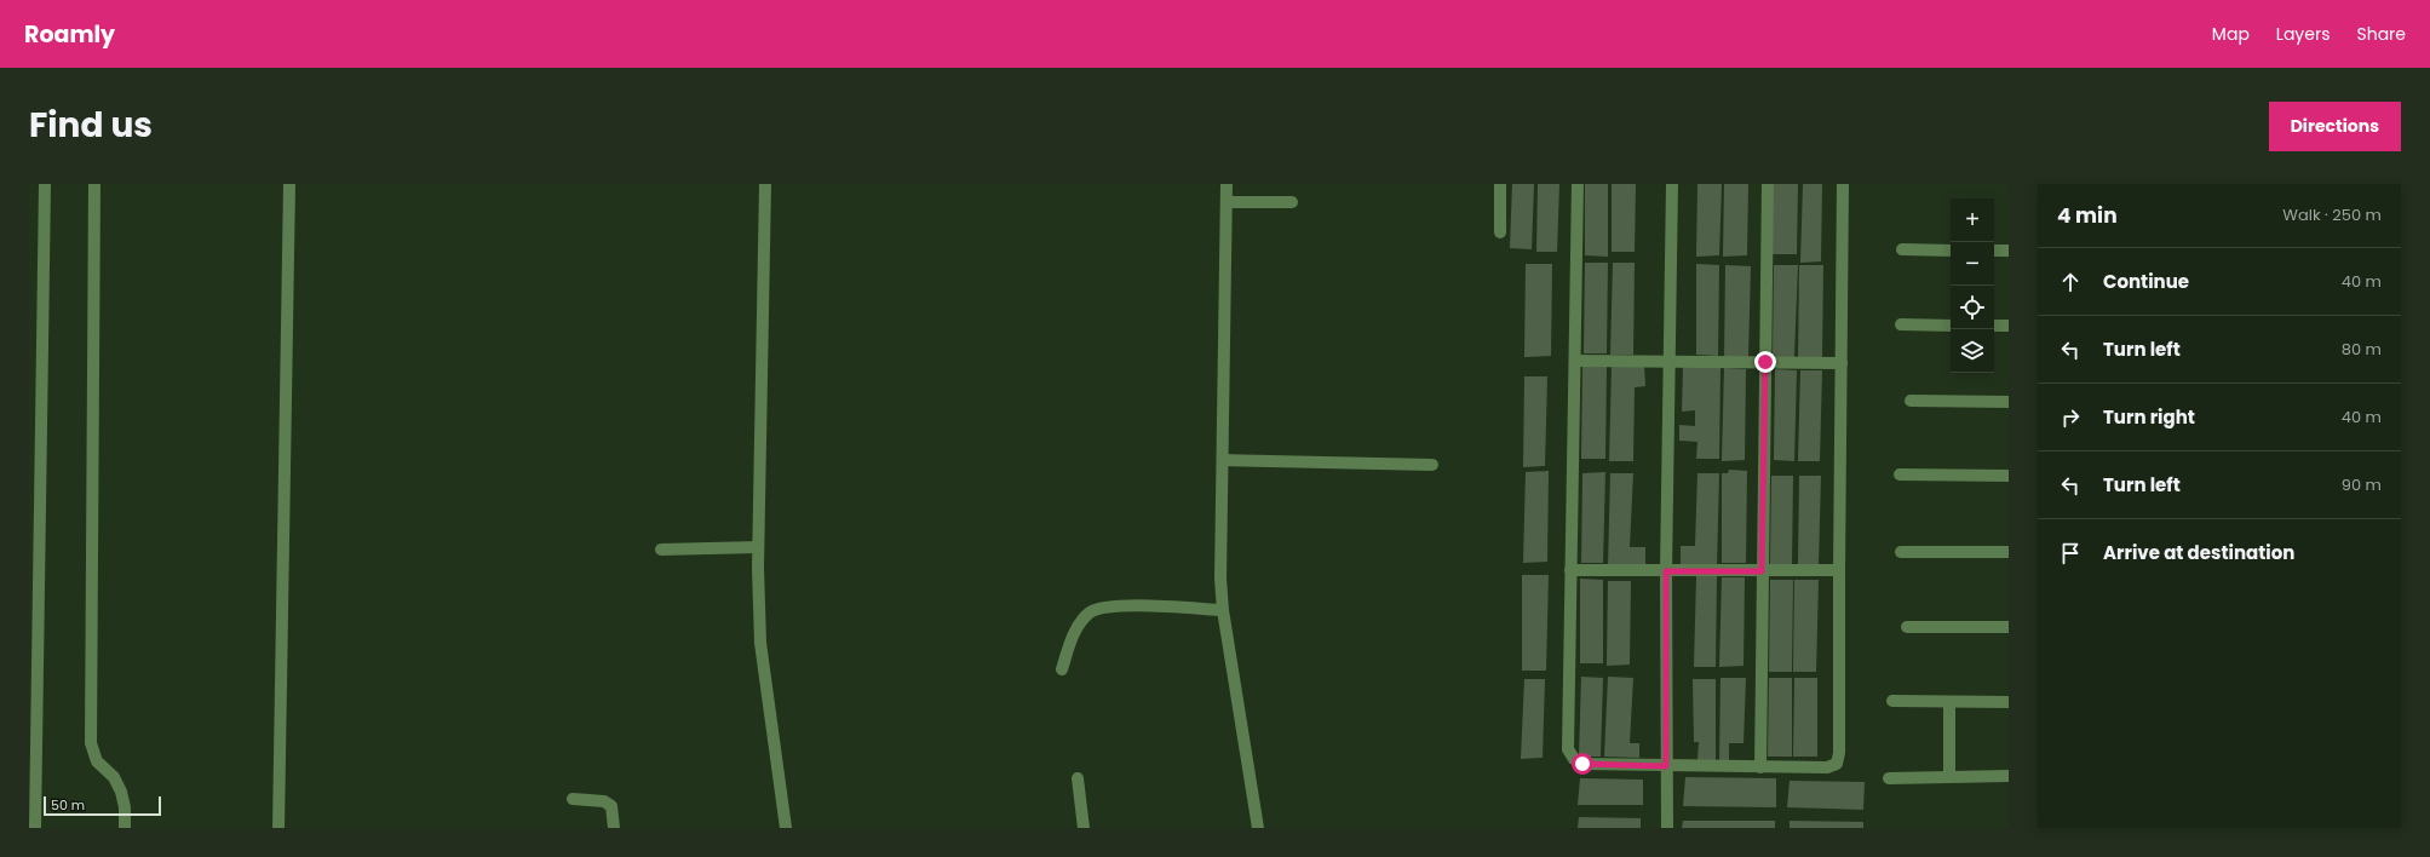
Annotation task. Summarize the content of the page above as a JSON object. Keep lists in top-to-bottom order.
{
  "scale_bar": "50 m",
  "page": {
    "header": "Roamly",
    "nav": ["Map", "Layers", "Share"],
    "title": "Find us",
    "buttons": "Directions",
    "heading": ["4 min", "Walk · 250 m"],
    "map_buttons": ["+", "−"],
    "list": [
      ["Continue", "40 m"],
      ["Turn left", "80 m"],
      ["Turn right", "40 m"],
      ["Turn left", "90 m"],
      "Arrive at destination"
    ],
    "scale": "50 m"
  }
}
